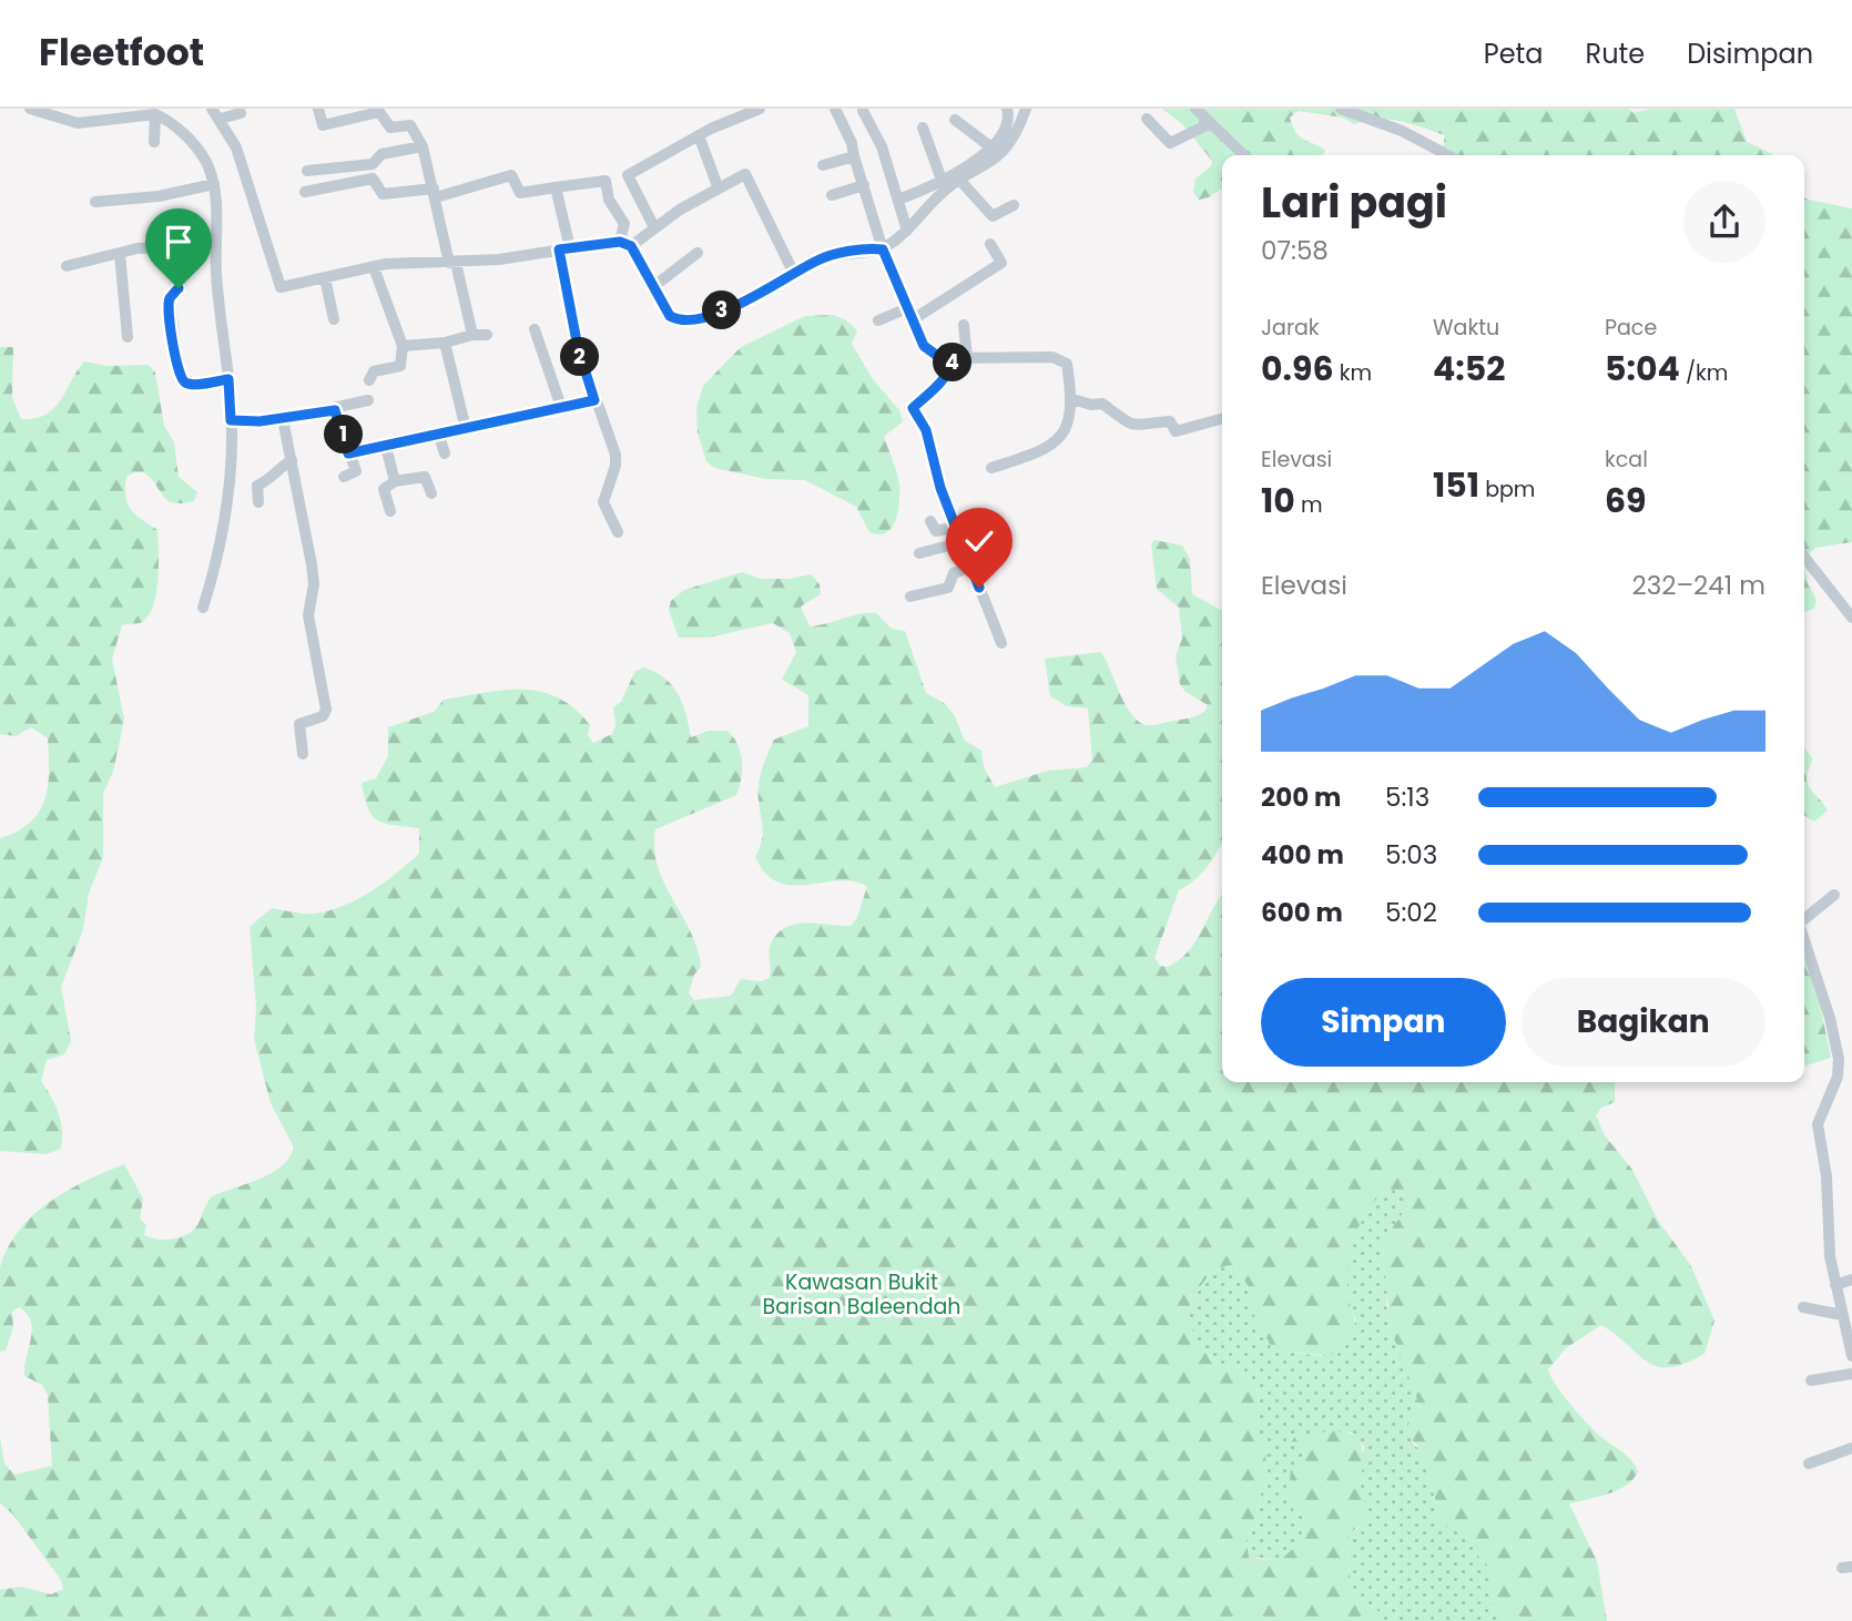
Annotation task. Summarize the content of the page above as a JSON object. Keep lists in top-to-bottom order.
{
  "parks": ["Kawasan Bukit Barisan Baleendah"],
  "page": {
    "header": "Fleetfoot",
    "nav": ["Peta", "Rute", "Disimpan"],
    "heading": ["Lari pagi", "07:58"],
    "stats": [
      ["Jarak", "0.96 km"],
      ["Waktu", "4:52"],
      ["Pace", "5:04 /km"],
      ["Elevasi", "10 m"],
      ["151 bpm"],
      ["kcal", "69"]
    ],
    "pins": [
      "3",
      "2",
      "4",
      "1"
    ],
    "chart": ["Elevasi", "232–241 m"],
    "list": [
      {
        "name": "200 m",
        "note": "5:13"
      },
      {
        "name": "400 m",
        "note": "5:03"
      },
      {
        "name": "600 m",
        "note": "5:02"
      }
    ],
    "buttons": ["Simpan", "Bagikan"]
  }
}
